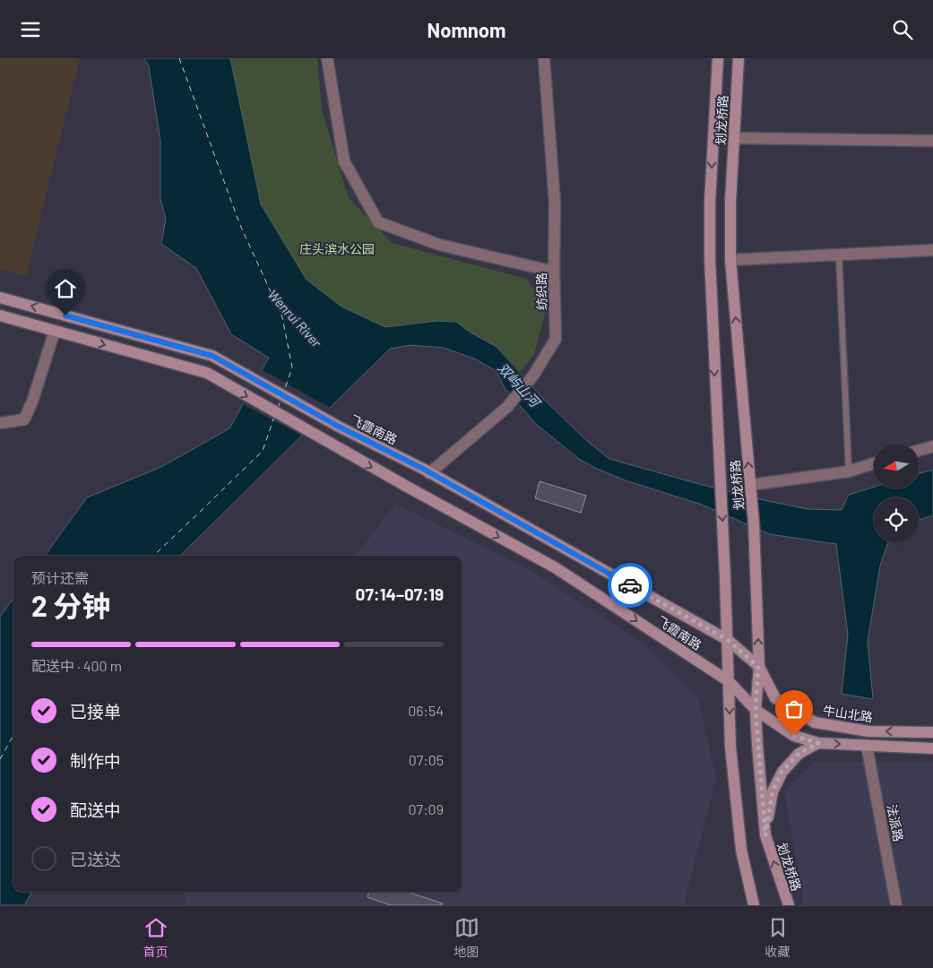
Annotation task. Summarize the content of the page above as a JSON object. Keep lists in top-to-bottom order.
{
  "streets": {
    "main road": ["划龙桥路", "飞霞南路", "牛山北路"],
    "street": ["纺织路", "法派路"]
  },
  "crossings": [
    ["划龙桥路", "飞霞南路"],
    ["划龙桥路", "牛山北路"],
    ["纺织路", "飞霞南路"],
    ["飞霞南路", "牛山北路"]
  ],
  "water": ["Wenrui River", "双屿山河"],
  "parks": ["庄头滨水公园"],
  "north": "left",
  "page": {
    "header": "Nomnom",
    "heading": ["2 分钟", "预计还需", "07:14–07:19"],
    "bar": "配送中 · 400 m",
    "list": [
      ["已接单", "06:54"],
      ["制作中", "07:05"],
      ["配送中", "07:09"],
      "已送达"
    ],
    "tabs": ["首页", "地图", "收藏"]
  }
}
